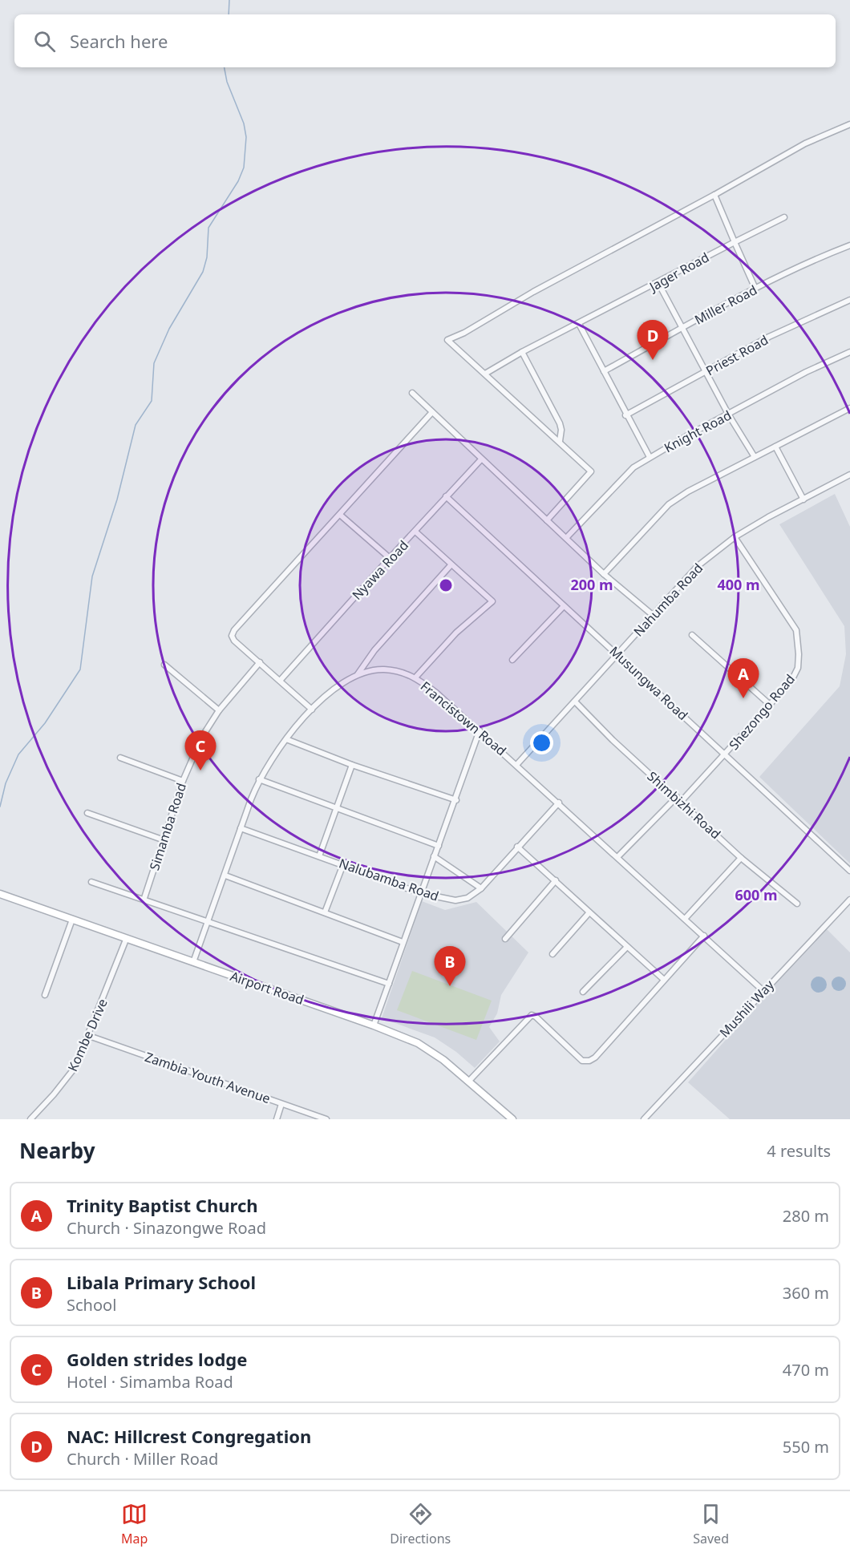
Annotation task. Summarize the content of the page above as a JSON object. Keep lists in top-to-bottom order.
{
  "streets": {
    "street": [
      "Jager Road",
      "Miller Road",
      "Priest Road",
      "Knight Road",
      "Nyawa Road",
      "Nahumba Road",
      "Musungwa Road",
      "Shezongo Road",
      "Francistown Road",
      "Shimbizhi Road",
      "Simamba Road",
      "Nalubamba Road",
      "Airport Road",
      "Mushili Way",
      "Kombe Drive",
      "Zambia Youth Avenue"
    ]
  },
  "crossings": [
    ["Nyawa Road", "Musungwa Road"],
    ["Nahumba Road", "Musungwa Road"],
    ["Nahumba Road", "Shezongo Road"],
    ["Nahumba Road", "Francistown Road"],
    ["Nahumba Road", "Shimbizhi Road"],
    ["Musungwa Road", "Shezongo Road"],
    ["Shezongo Road", "Shimbizhi Road"],
    ["Francistown Road", "Nalubamba Road"],
    ["Francistown Road", "Airport Road"],
    ["Francistown Road", "Mushili Way"],
    ["Airport Road", "Kombe Drive"],
    ["Kombe Drive", "Zambia Youth Avenue"]
  ],
  "page": {
    "search": "Search here",
    "pins": [
      "D",
      "A",
      "C",
      "B"
    ],
    "heading": ["Nearby", "4 results"],
    "list": [
      {
        "mark": "A",
        "name": "Trinity Baptist Church",
        "note": "Church · Sinazongwe Road",
        "value": "280 m"
      },
      {
        "mark": "B",
        "name": "Libala Primary School",
        "note": "School",
        "value": "360 m"
      },
      {
        "mark": "C",
        "name": "Golden strides lodge",
        "note": "Hotel · Simamba Road",
        "value": "470 m"
      },
      {
        "mark": "D",
        "name": "NAC: Hillcrest Congregation",
        "note": "Church · Miller Road",
        "value": "550 m"
      }
    ],
    "nav": ["Map", "Directions", "Saved"]
  },
  "rings": ["200 m", "400 m", "600 m"]
}
